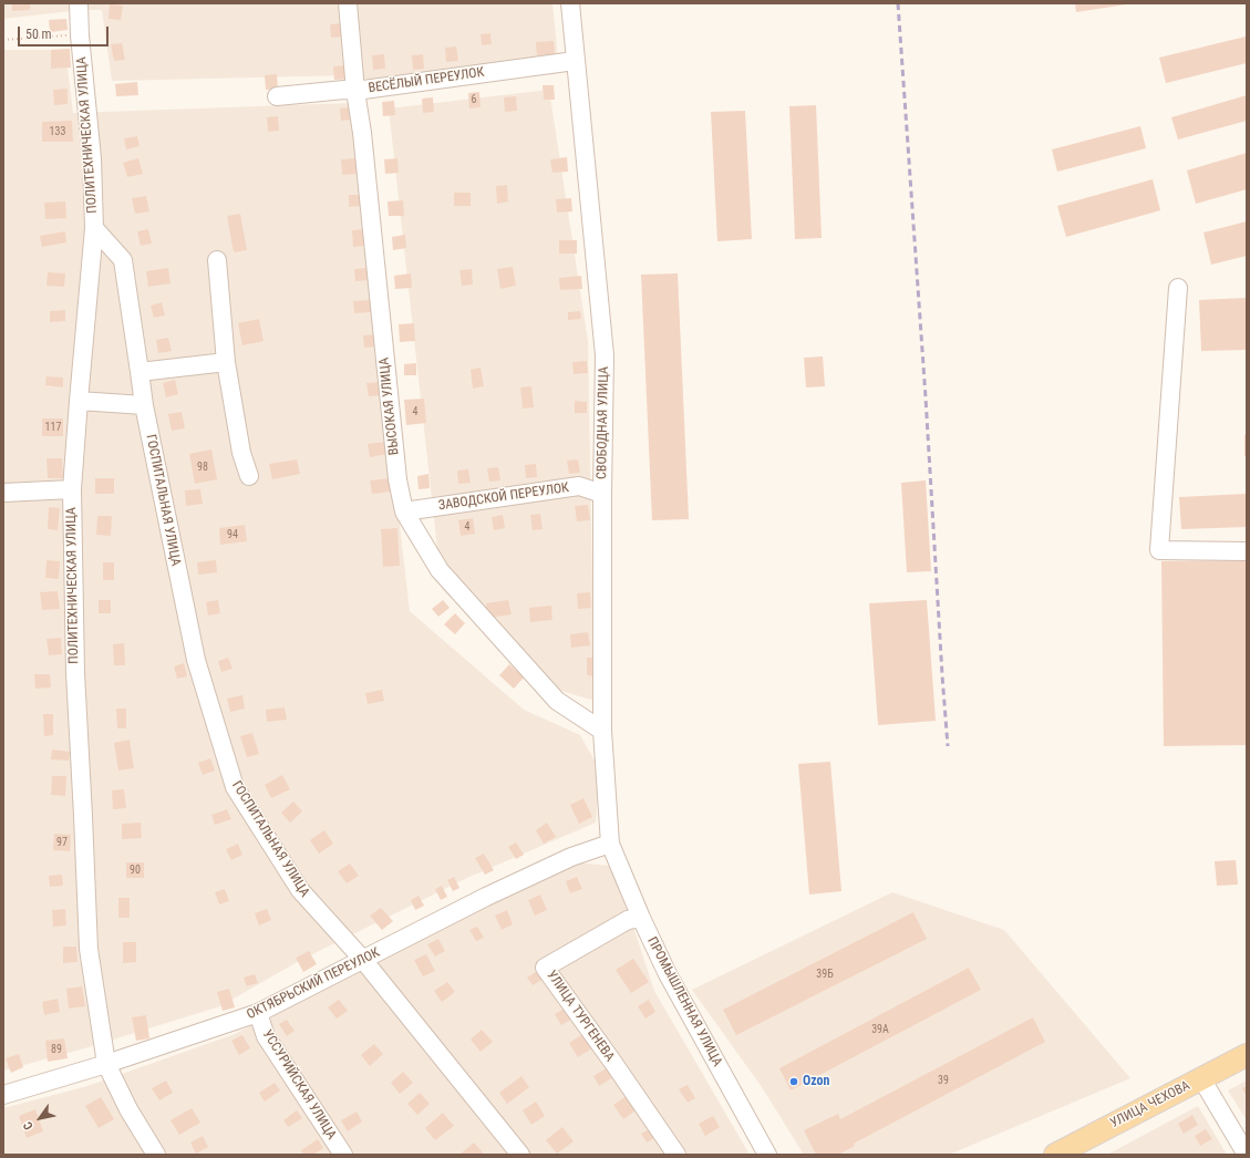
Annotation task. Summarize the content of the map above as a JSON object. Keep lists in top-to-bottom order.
{
  "streets": {
    "main road": ["УЛИЦА ЧЕХОВА"],
    "street": [
      "ВЕСЁЛЫЙ ПЕРЕУЛОК",
      "ПОЛИТЕХНИЧЕСКАЯ УЛИЦА",
      "ВЫСОКАЯ УЛИЦА",
      "СВОБОДНАЯ УЛИЦА",
      "ЗАВОДСКОЙ ПЕРЕУЛОК",
      "ГОСПИТАЛЬНАЯ УЛИЦА",
      "ОКТЯБРЬСКИЙ ПЕРЕУЛОК",
      "ПРОМЫШЛЕННАЯ УЛИЦА",
      "УЛИЦА ТУРГЕНЕВА",
      "УССУРИЙСКАЯ УЛИЦА"
    ]
  },
  "crossings": [
    ["ВЕСЁЛЫЙ ПЕРЕУЛОК", "ВЫСОКАЯ УЛИЦА"],
    ["ВЕСЁЛЫЙ ПЕРЕУЛОК", "СВОБОДНАЯ УЛИЦА"],
    ["ПОЛИТЕХНИЧЕСКАЯ УЛИЦА", "ГОСПИТАЛЬНАЯ УЛИЦА"],
    ["ПОЛИТЕХНИЧЕСКАЯ УЛИЦА", "ОКТЯБРЬСКИЙ ПЕРЕУЛОК"],
    ["ВЫСОКАЯ УЛИЦА", "СВОБОДНАЯ УЛИЦА"],
    ["ВЫСОКАЯ УЛИЦА", "ЗАВОДСКОЙ ПЕРЕУЛОК"],
    ["СВОБОДНАЯ УЛИЦА", "ЗАВОДСКОЙ ПЕРЕУЛОК"],
    ["СВОБОДНАЯ УЛИЦА", "ОКТЯБРЬСКИЙ ПЕРЕУЛОК"],
    ["СВОБОДНАЯ УЛИЦА", "ПРОМЫШЛЕННАЯ УЛИЦА"],
    ["ГОСПИТАЛЬНАЯ УЛИЦА", "ОКТЯБРЬСКИЙ ПЕРЕУЛОК"],
    ["ОКТЯБРЬСКИЙ ПЕРЕУЛОК", "ПРОМЫШЛЕННАЯ УЛИЦА"],
    ["ОКТЯБРЬСКИЙ ПЕРЕУЛОК", "УССУРИЙСКАЯ УЛИЦА"],
    ["ПРОМЫШЛЕННАЯ УЛИЦА", "УЛИЦА ТУРГЕНЕВА"]
  ],
  "places": ["Ozon"],
  "house_numbers": [
    "6",
    "133",
    "4",
    "117",
    "98",
    "4",
    "94",
    "97",
    "90",
    "39Б",
    "39А",
    "89",
    "39"
  ],
  "scale_bar": "50 m",
  "north": "bottom left"
}
